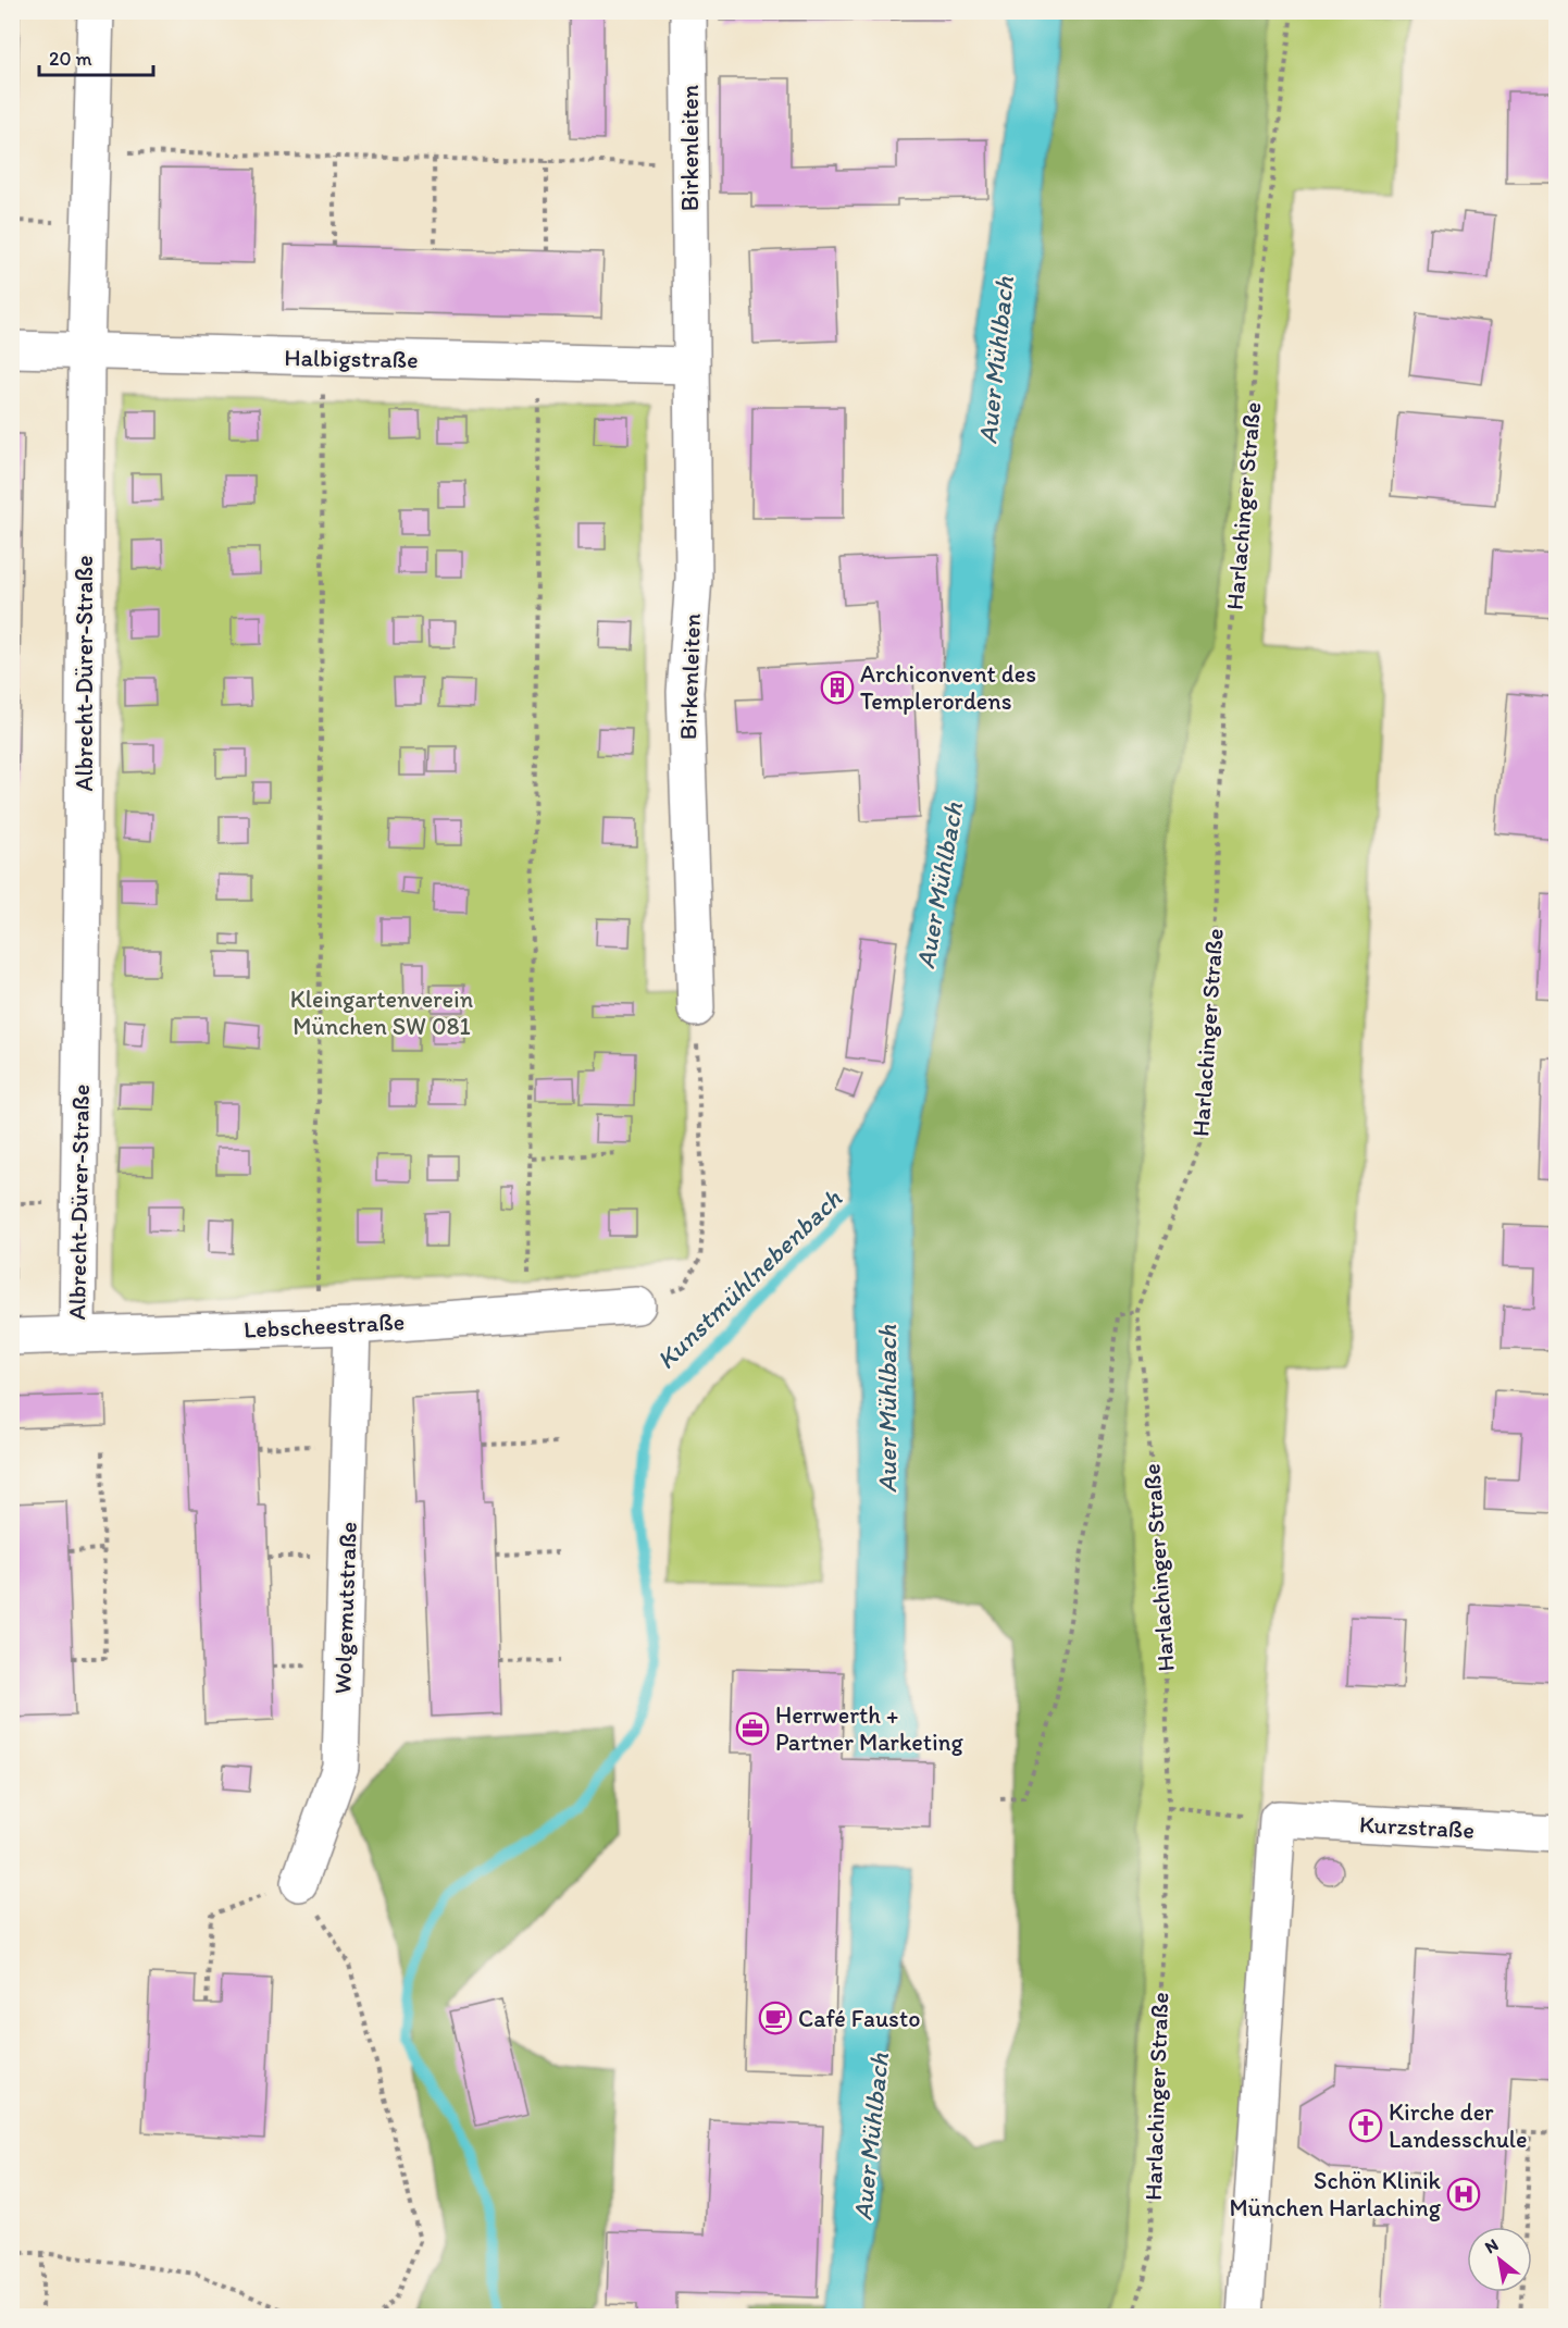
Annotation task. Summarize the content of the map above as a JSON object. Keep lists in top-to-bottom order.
{
  "streets": {
    "street": [
      "Birkenleiten",
      "Halbigstraße",
      "Albrecht-Dürer-Straße",
      "Lebscheestraße",
      "Wolgemutstraße",
      "Kurzstraße"
    ],
    "path": ["Harlachinger Straße"]
  },
  "crossings": [
    ["Birkenleiten", "Halbigstraße"],
    ["Halbigstraße", "Albrecht-Dürer-Straße"],
    ["Albrecht-Dürer-Straße", "Lebscheestraße"],
    ["Lebscheestraße", "Wolgemutstraße"]
  ],
  "water": ["Auer Mühlbach", "Kunstmühlnebenbach"],
  "parks": ["Kleingartenverein München SW 081"],
  "places": {
    "building": ["Archiconvent des Templerordens"],
    "office": ["Herrwerth + Partner Marketing"],
    "cafe": ["Café Fausto"],
    "church": ["Kirche der Landesschule"],
    "hospital": ["Schön Klinik München Harlaching"]
  },
  "scale_bar": "20 m",
  "north": "top left"
}
